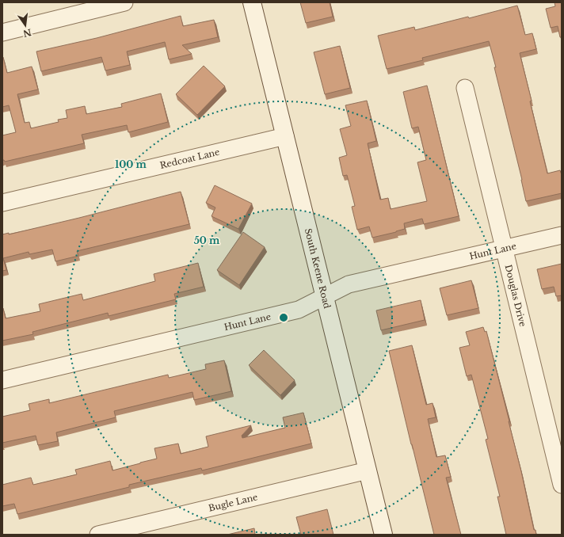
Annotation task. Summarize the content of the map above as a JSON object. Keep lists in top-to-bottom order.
{
  "streets": {
    "main road": ["South Keene Road"],
    "street": [
      "Redcoat Lane",
      "Hunt Lane",
      "Douglas Drive",
      "Bugle Lane"
    ]
  },
  "crossings": [
    ["Redcoat Lane", "South Keene Road"],
    ["Hunt Lane", "South Keene Road"],
    ["Hunt Lane", "Douglas Drive"],
    ["South Keene Road", "Bugle Lane"]
  ],
  "north": "bottom",
  "rings": ["100 m", "50 m"]
}
